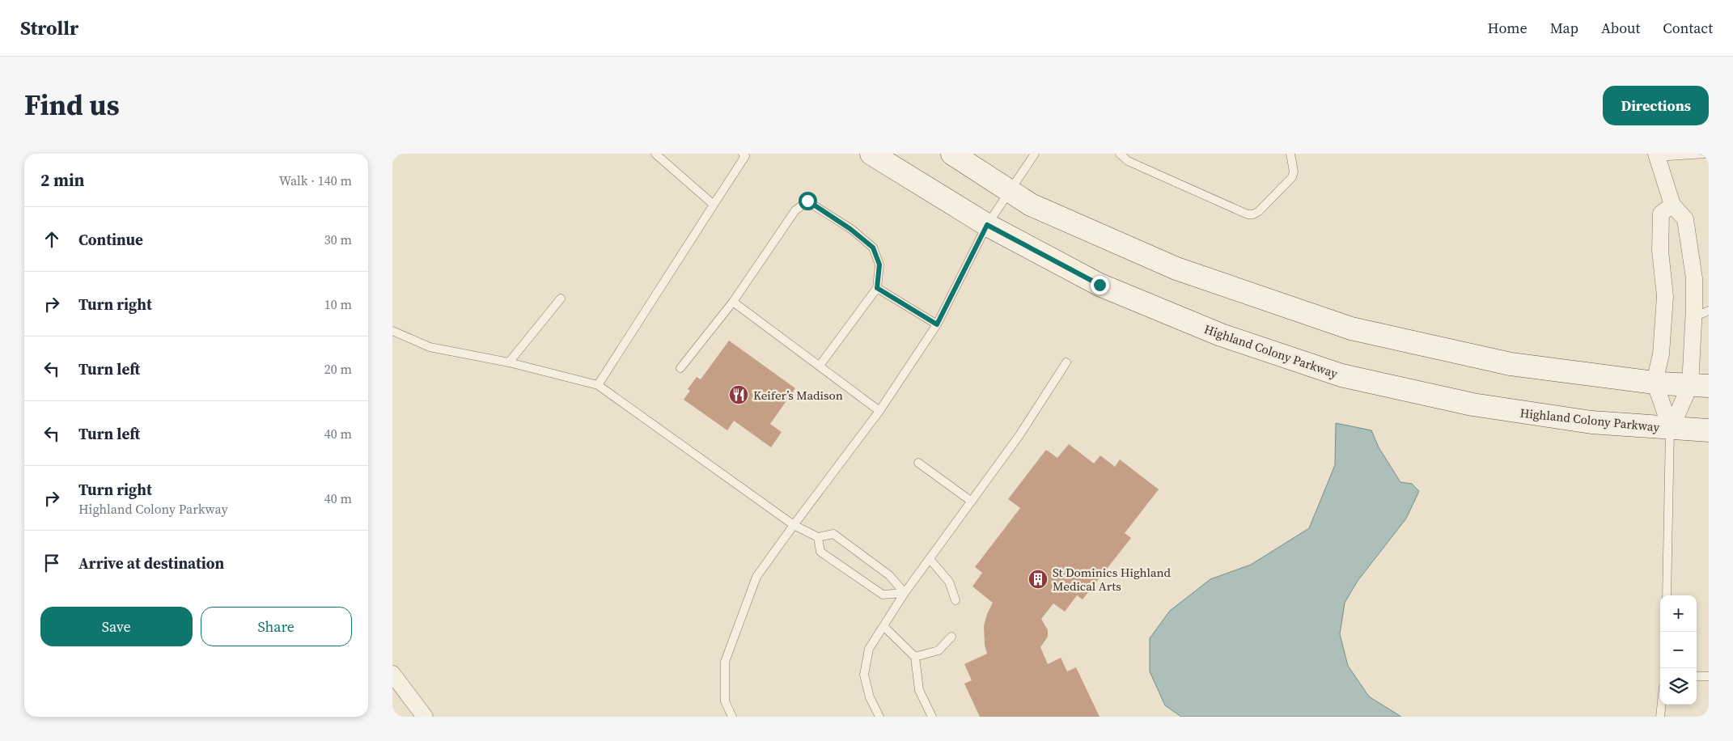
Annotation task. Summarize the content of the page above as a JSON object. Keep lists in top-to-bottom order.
{
  "streets": {
    "street": ["Highland Colony Parkway"]
  },
  "places": {
    "restaurant": ["Keifer’s Madison"],
    "building": ["St Dominics Highland Medical Arts"]
  },
  "page": {
    "header": "Strollr",
    "nav": [
      "Home",
      "Map",
      "About",
      "Contact"
    ],
    "title": "Find us",
    "buttons": [
      "Directions",
      ["Save", "Share"]
    ],
    "heading": ["2 min", "Walk · 140 m"],
    "list": [
      ["Continue", "30 m"],
      ["Turn right", "10 m"],
      ["Turn left", "20 m"],
      ["Turn left", "40 m"],
      ["Turn right", "Highland Colony Parkway", "40 m"],
      "Arrive at destination"
    ],
    "map_buttons": ["+", "−"]
  }
}
